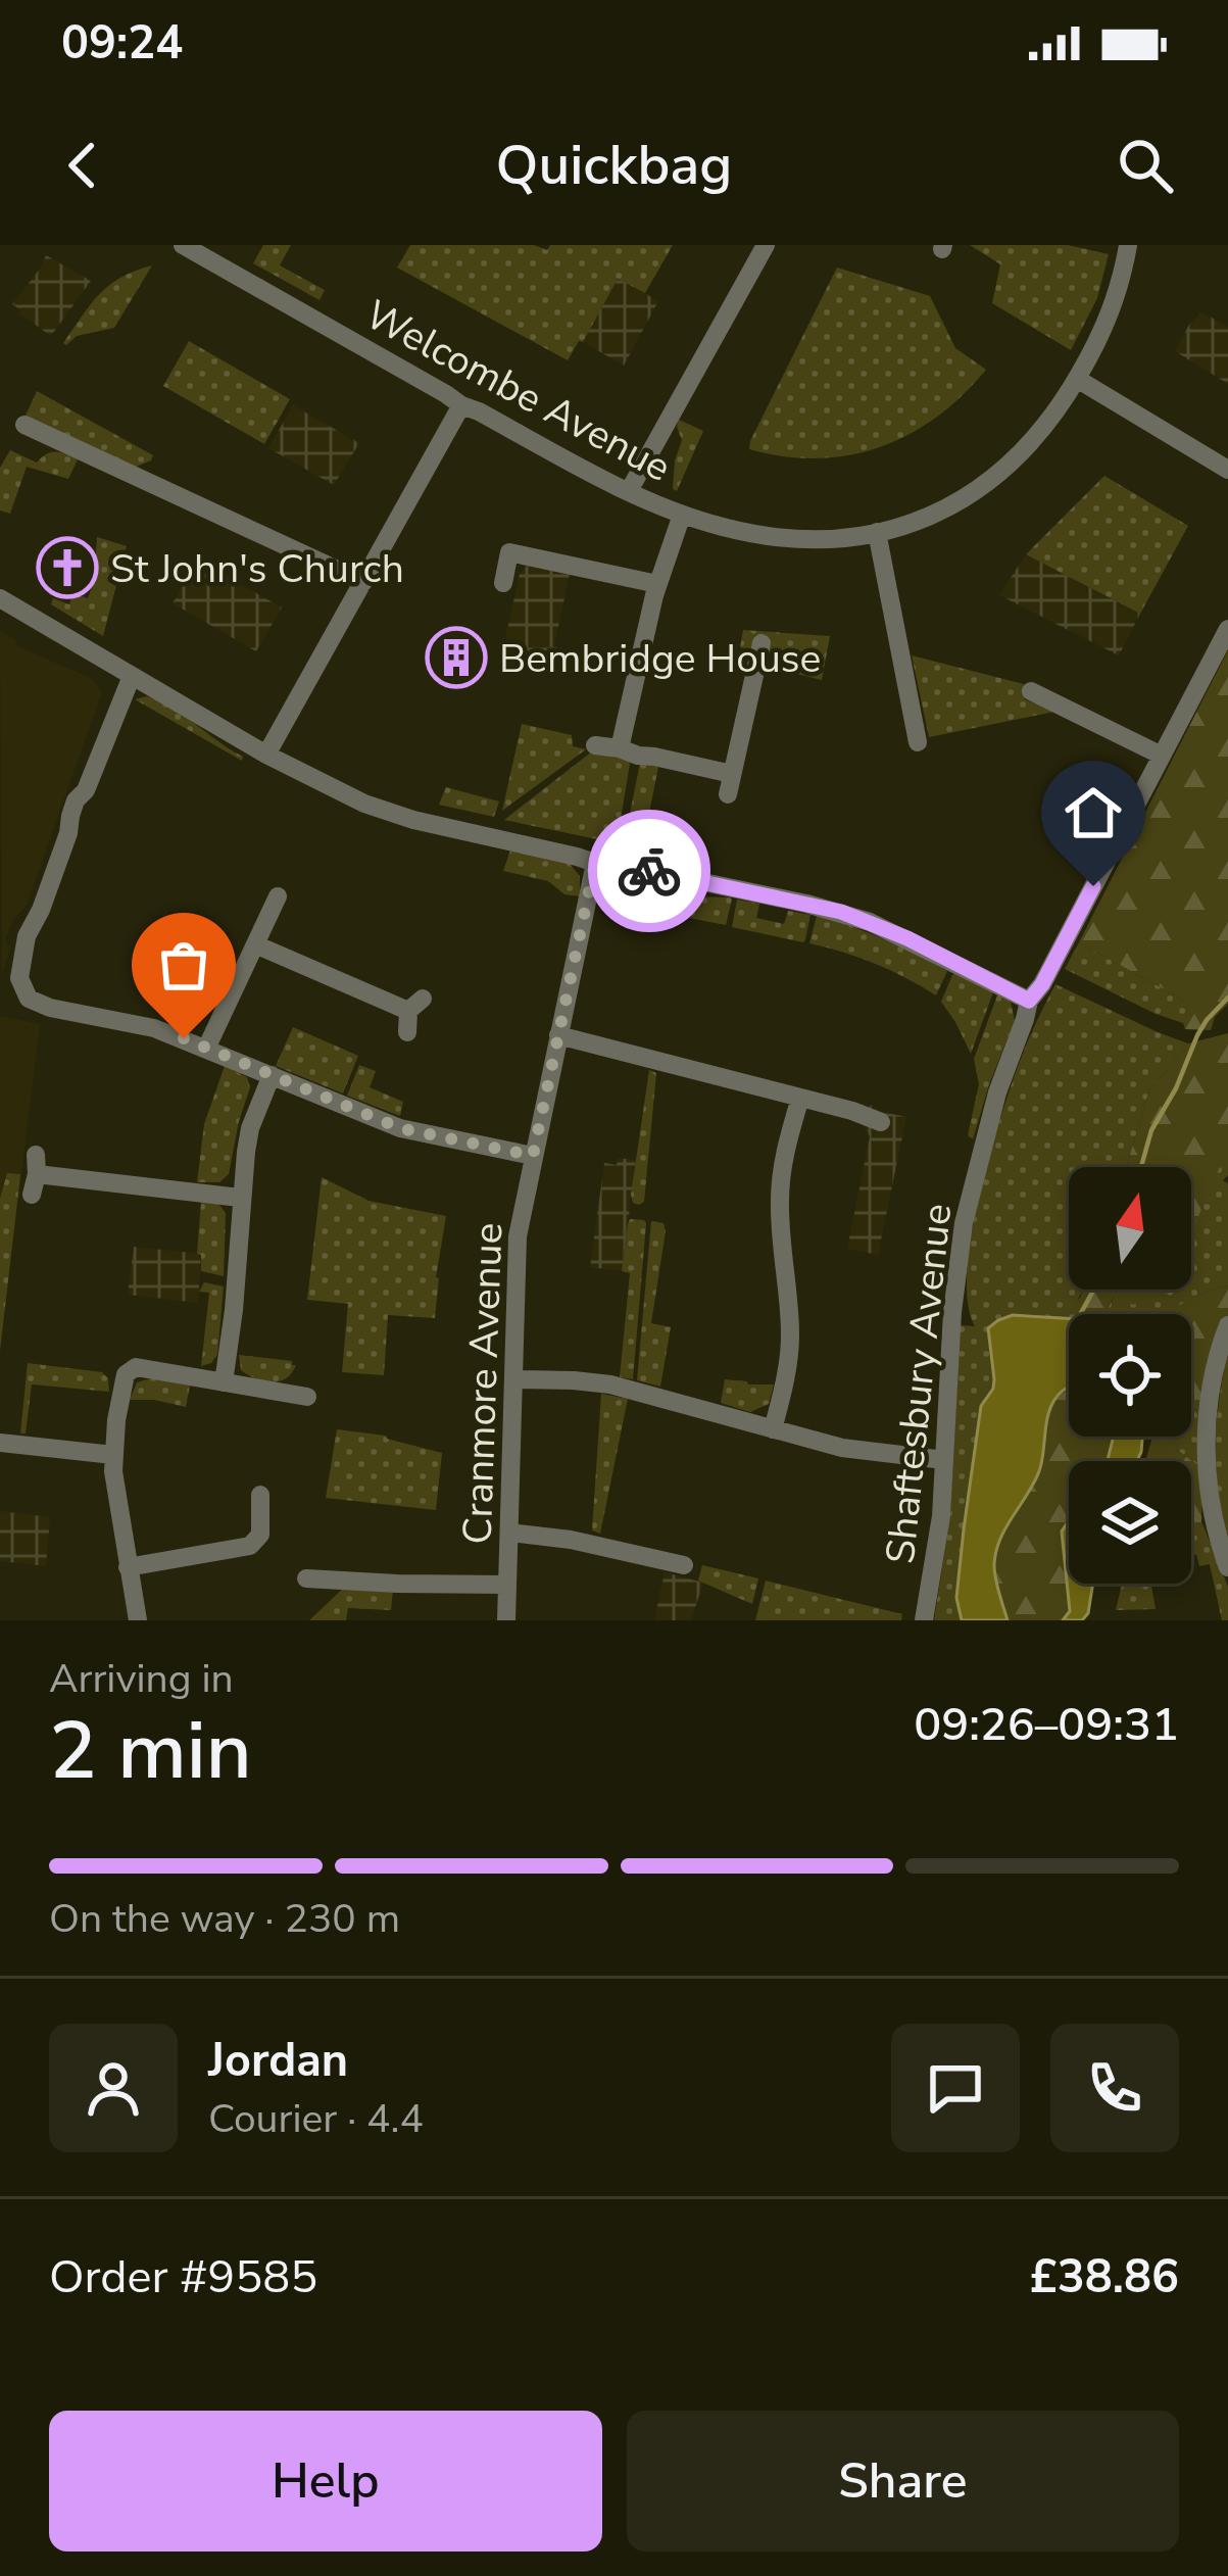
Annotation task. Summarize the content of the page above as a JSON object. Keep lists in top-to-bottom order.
{
  "streets": {
    "street": ["Welcombe Avenue", "Cranmore Avenue", "Shaftesbury Avenue"]
  },
  "places": {
    "church": ["St John's Church"],
    "building": ["Bembridge House"]
  },
  "north": "top",
  "page": {
    "status": "09:24",
    "header": "Quickbag",
    "heading": ["2 min", "Arriving in", "09:26–09:31"],
    "panel": [
      "Jordan",
      "Courier · 4.4",
      "Order #9585",
      "£38.86"
    ],
    "bar": "On the way · 230 m",
    "buttons": ["Help", "Share"]
  }
}
